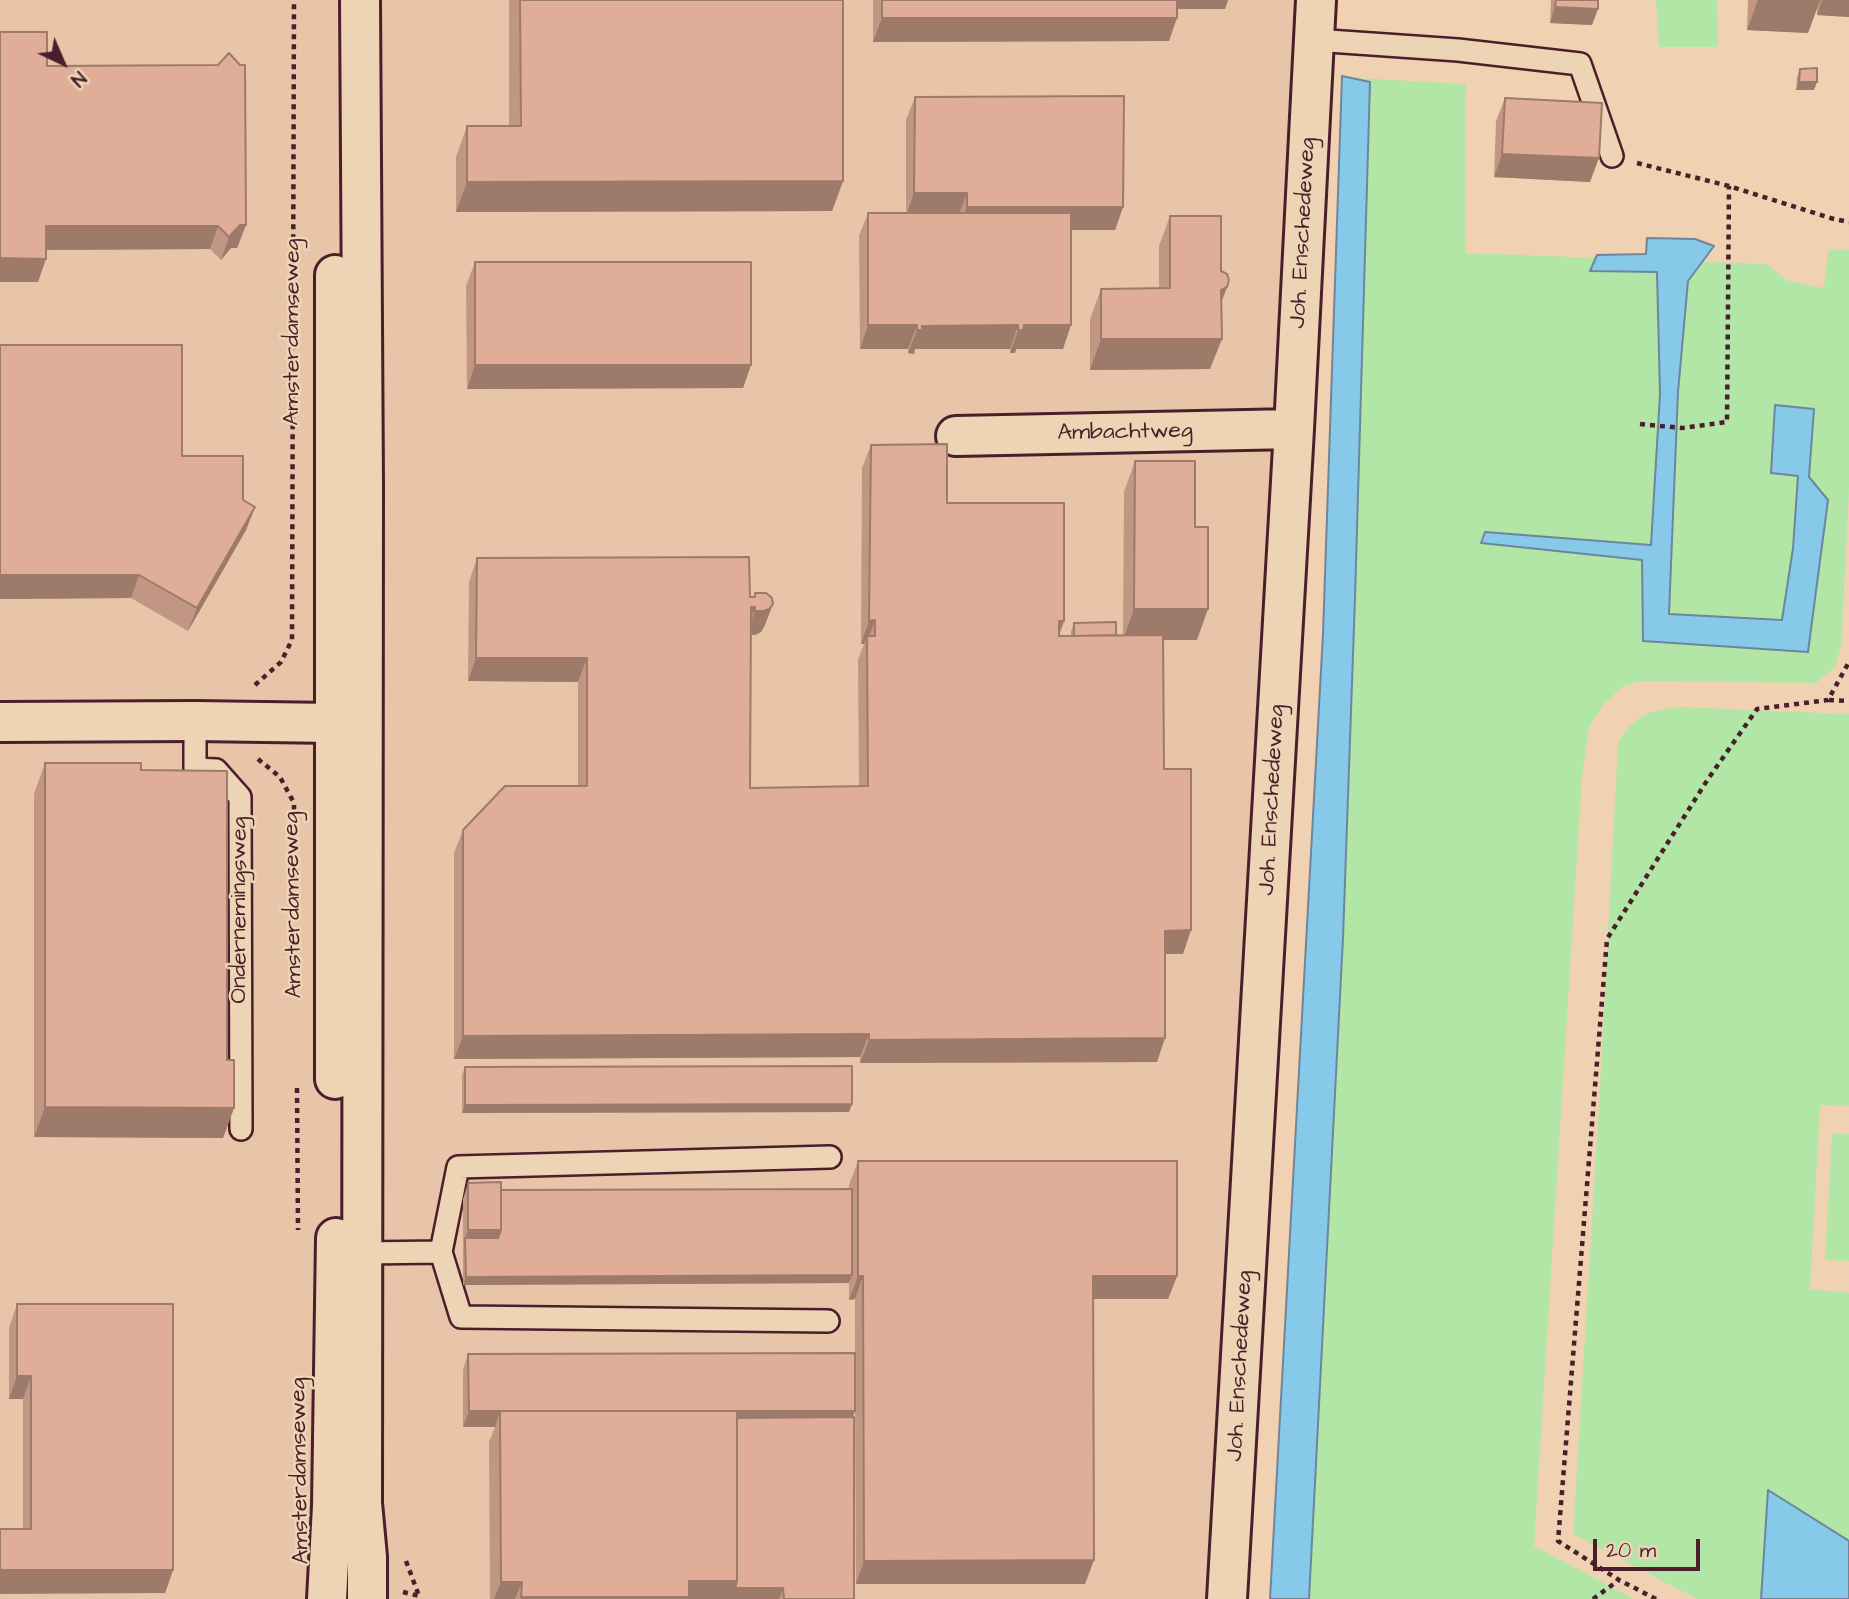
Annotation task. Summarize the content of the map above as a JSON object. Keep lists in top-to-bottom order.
{
  "streets": {
    "street": ["Joh. Enschedeweg", "Amsterdamseweg", "Ambachtweg"],
    "lane": ["Ondernemingsweg"]
  },
  "crossings": [
    ["Joh. Enschedeweg", "Ambachtweg"]
  ],
  "scale_bar": "20 m",
  "north": "bottom right"
}
